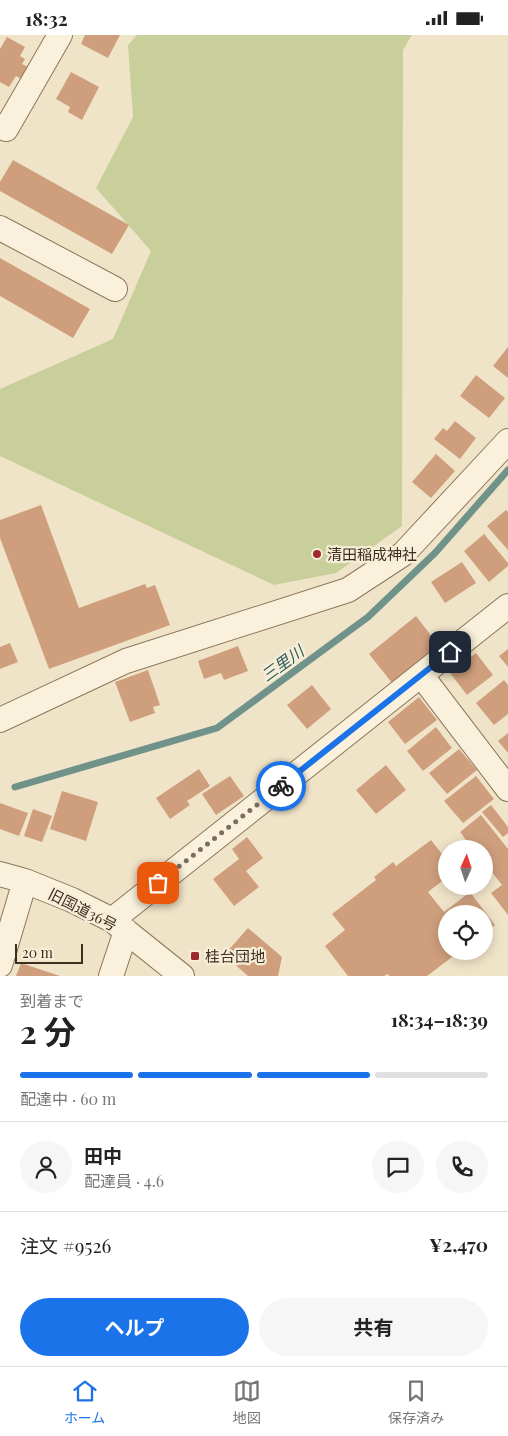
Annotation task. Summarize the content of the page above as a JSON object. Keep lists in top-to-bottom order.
{
  "streets": {
    "street": ["旧国道36号"]
  },
  "water": ["三里川"],
  "places": {
    "other": ["清田稲成神社"],
    "transit": ["桂台団地"]
  },
  "scale_bar": "20 m",
  "north": "top",
  "page": {
    "status": "18:32",
    "scale": "20 m",
    "heading": ["2 分", "到着まで", "18:34–18:39"],
    "panel": [
      "田中",
      "配達員 · 4.6",
      "注文 #9526",
      "¥2,470"
    ],
    "bar": "配達中 · 60 m",
    "buttons": ["ヘルプ", "共有"],
    "tabs": ["ホーム", "地図", "保存済み"]
  }
}
